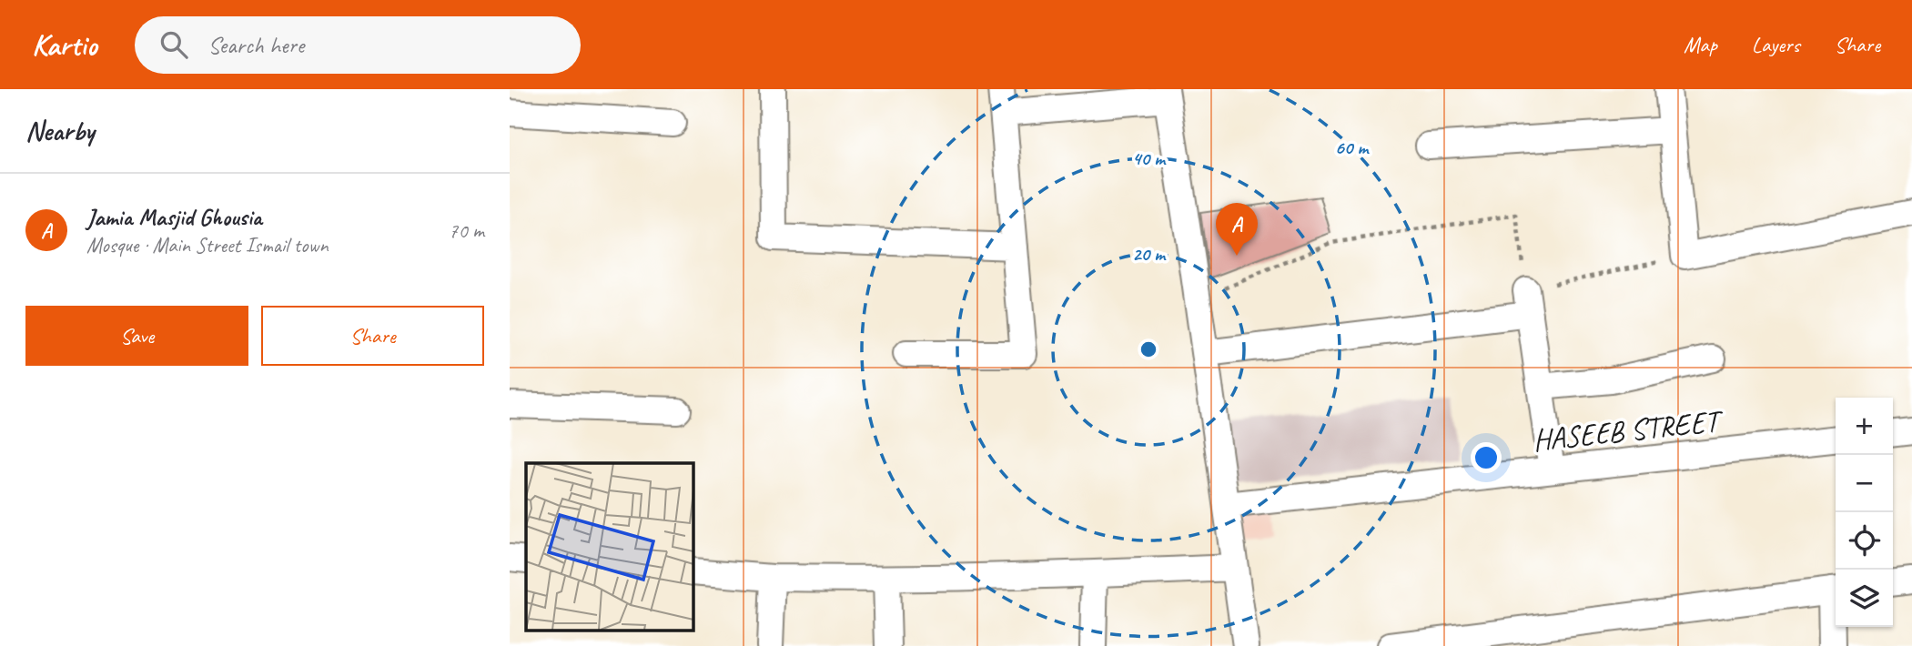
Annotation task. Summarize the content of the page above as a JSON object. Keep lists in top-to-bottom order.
{
  "streets": {
    "street": ["HASEEB STREET"]
  },
  "page": {
    "header": "Kartio",
    "search": "Search here",
    "nav": ["Map", "Layers", "Share"],
    "heading": "Nearby",
    "list": [
      {
        "mark": "A",
        "name": "Jamia Masjid Ghousia",
        "note": "Mosque · Main Street Ismail town",
        "value": "70 m"
      }
    ],
    "pins": "A",
    "buttons": ["Save", "Share"],
    "map_buttons": ["+", "−"]
  },
  "rings": ["60 m", "40 m", "20 m"]
}
